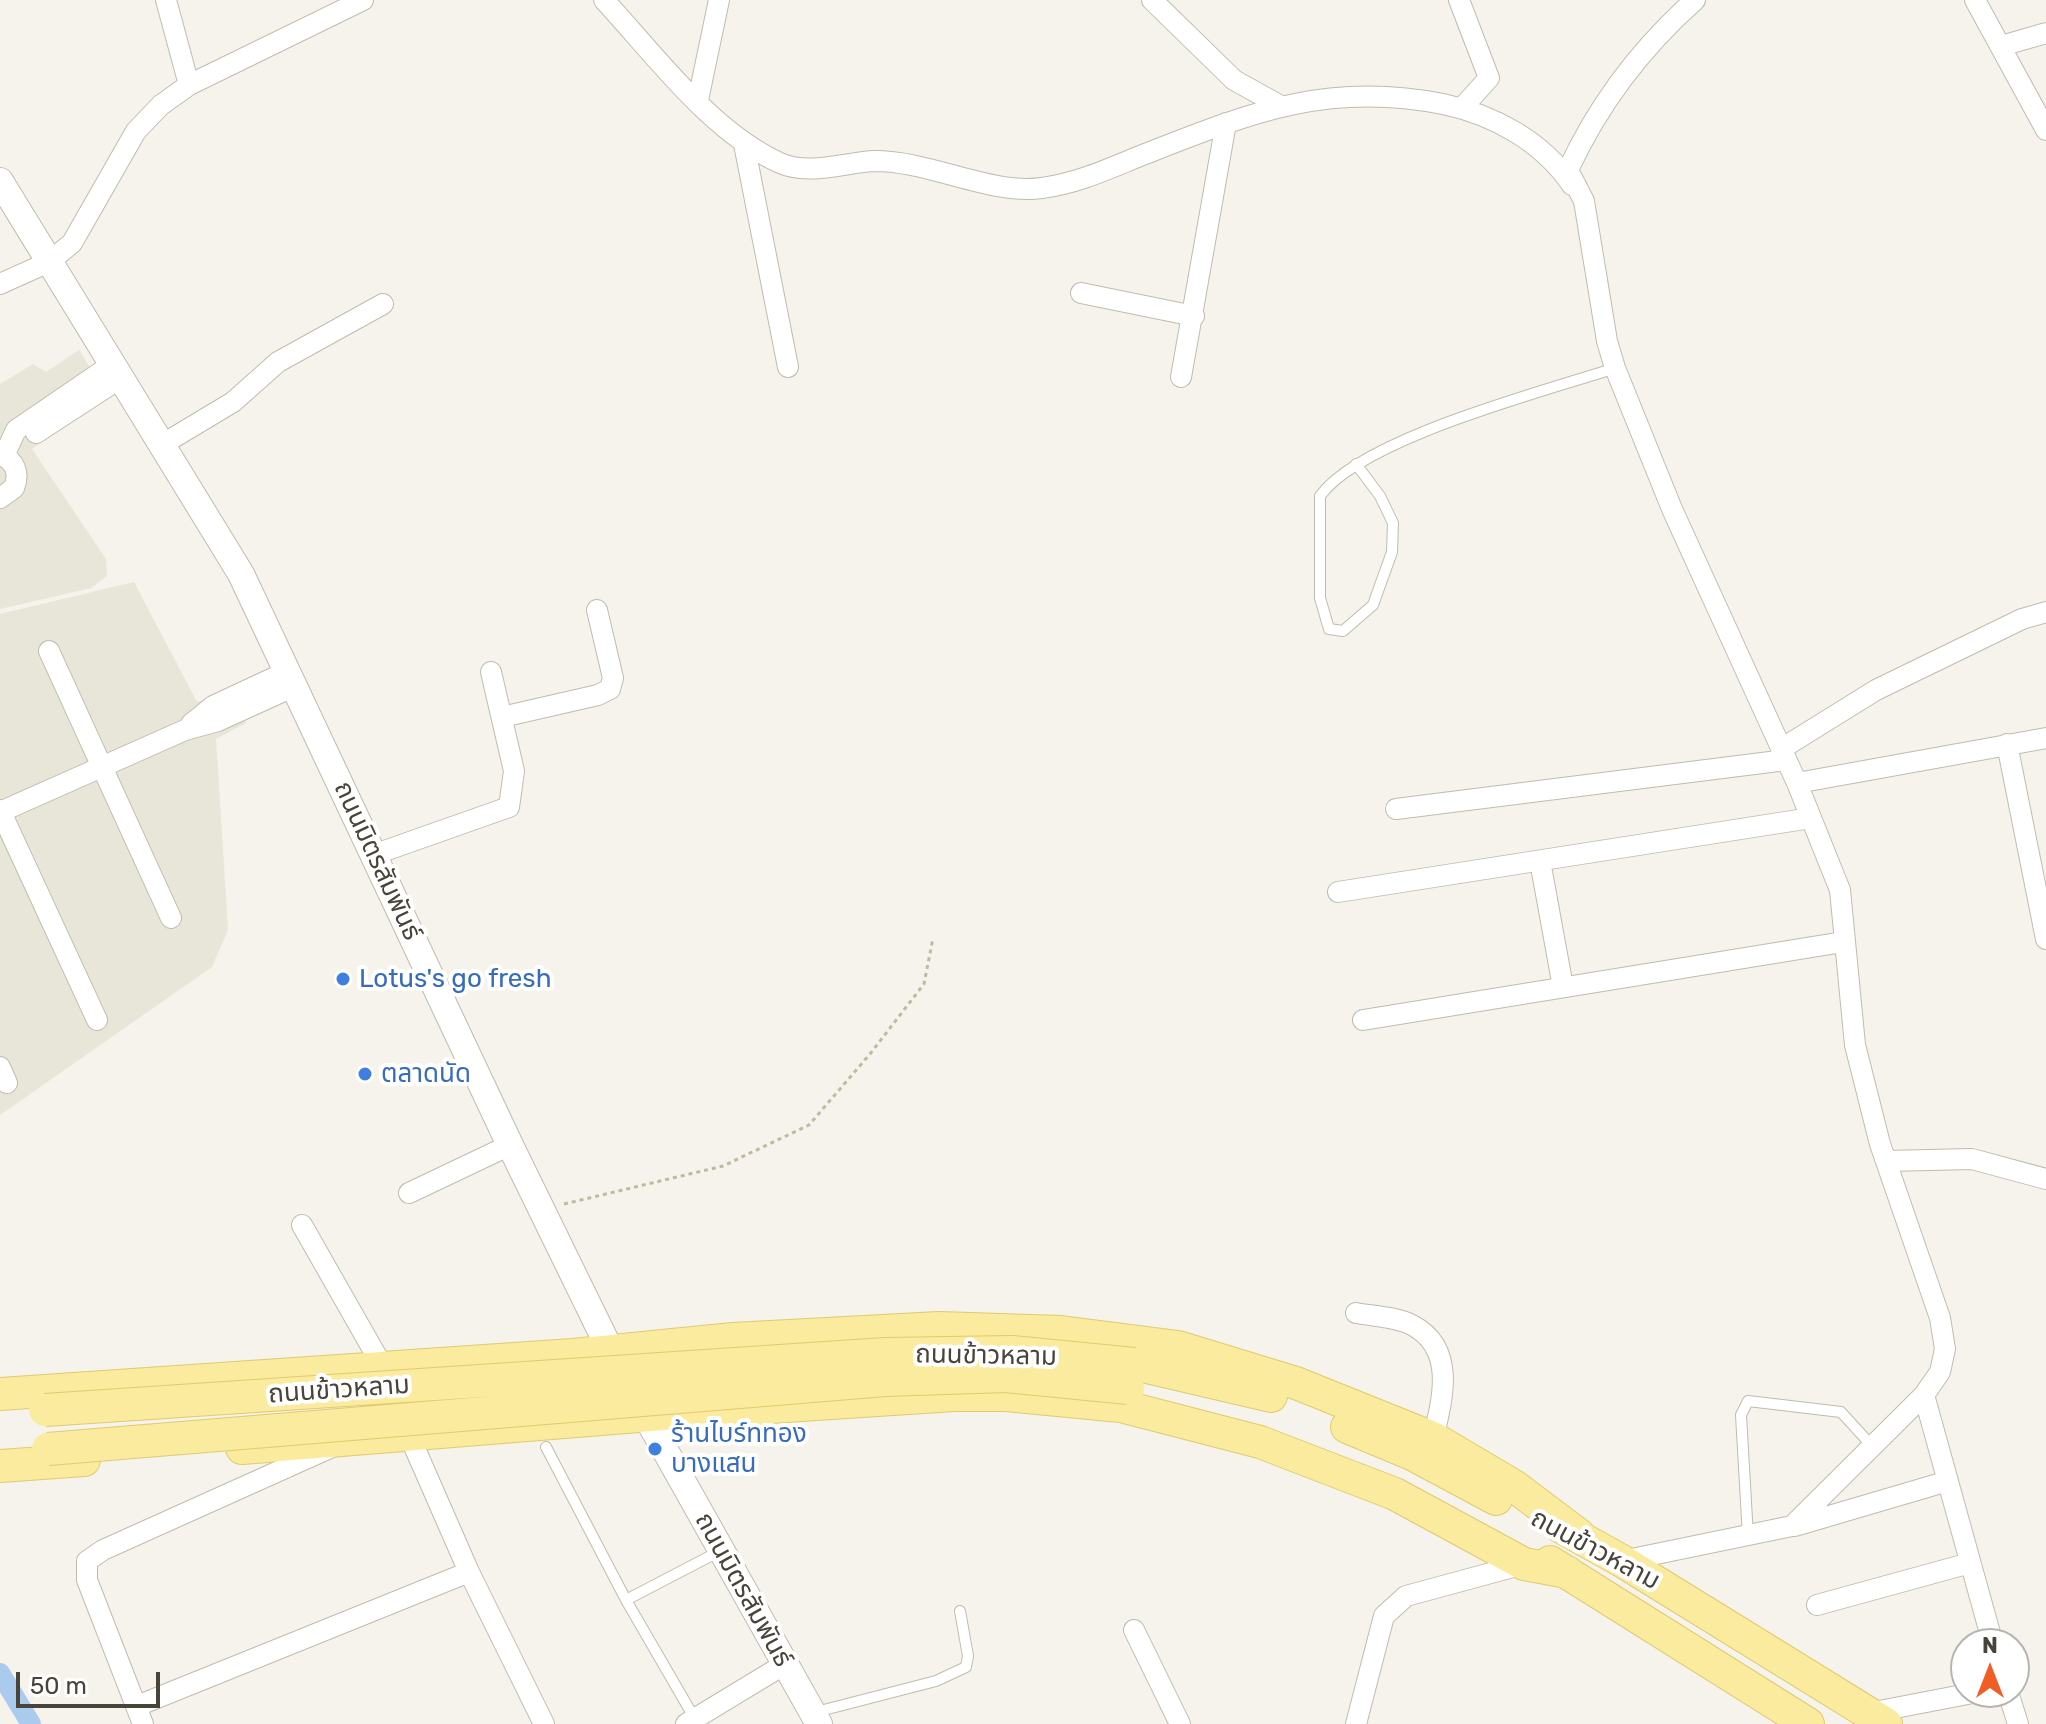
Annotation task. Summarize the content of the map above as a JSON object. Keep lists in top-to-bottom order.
{
  "streets": {
    "main road": ["ถนนข้าวหลาม"],
    "street": ["ถนนมิตรสัมพันธ์"]
  },
  "places": ["Lotus's go fresh", "ตลาดนัด", "ร้านไบร์ททอง บางแสน"],
  "scale_bar": "50 m",
  "north": "top"
}
